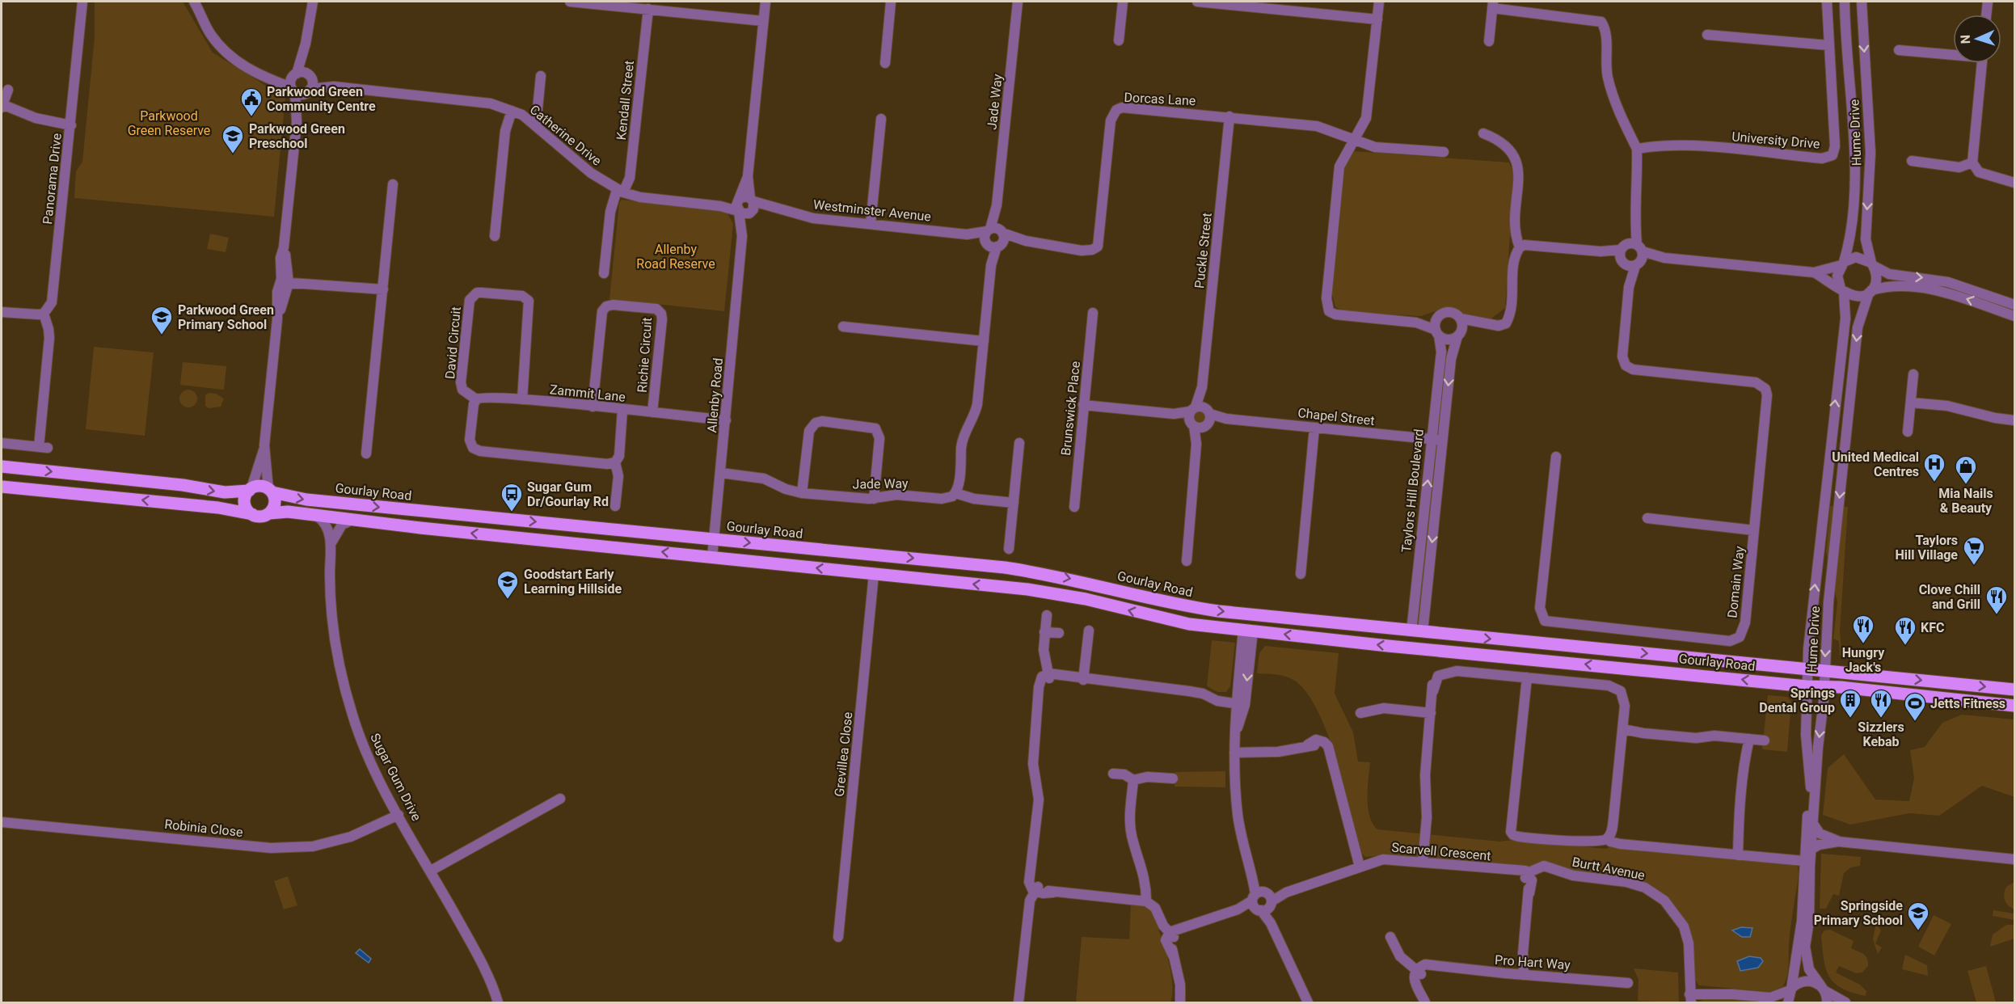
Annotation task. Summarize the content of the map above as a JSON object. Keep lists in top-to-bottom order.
{
  "streets": {
    "main road": ["Gourlay Road"],
    "street": [
      "Dorcas Lane",
      "Kendall Street",
      "Jade Way",
      "Hume Drive",
      "Catherine Drive",
      "University Drive",
      "Panorama Drive",
      "Westminster Avenue",
      "Puckle Street",
      "David Circuit",
      "Richie Circuit",
      "Zammit Lane",
      "Allenby Road",
      "Brunswick Place",
      "Chapel Street",
      "Taylors Hill Boulevard",
      "Domain Way",
      "Grevillea Close",
      "Sugar Gum Drive",
      "Robinia Close",
      "Scarvell Crescent",
      "Burtt Avenue",
      "Pro Hart Way"
    ]
  },
  "crossings": [
    ["Dorcas Lane", "Jade Way"],
    ["Dorcas Lane", "Westminster Avenue"],
    ["Dorcas Lane", "Puckle Street"],
    ["Kendall Street", "Catherine Drive"],
    ["Jade Way", "Westminster Avenue"],
    ["Jade Way", "Allenby Road"],
    ["Hume Drive", "Gourlay Road"],
    ["Catherine Drive", "Westminster Avenue"],
    ["Catherine Drive", "Allenby Road"],
    ["Westminster Avenue", "Allenby Road"],
    ["Puckle Street", "Chapel Street"],
    ["David Circuit", "Zammit Lane"],
    ["Richie Circuit", "Zammit Lane"],
    ["Zammit Lane", "Allenby Road"],
    ["Allenby Road", "Gourlay Road"],
    ["Brunswick Place", "Chapel Street"],
    ["Chapel Street", "Taylors Hill Boulevard"],
    ["Taylors Hill Boulevard", "Gourlay Road"],
    ["Gourlay Road", "Grevillea Close"],
    ["Gourlay Road", "Sugar Gum Drive"],
    ["Sugar Gum Drive", "Robinia Close"],
    ["Scarvell Crescent", "Burtt Avenue"]
  ],
  "parks": ["Parkwood Green Reserve", "Allenby Road Reserve"],
  "places": {
    "public building": ["Parkwood Green Community Centre"],
    "school or university": [
      "Parkwood Green Preschool",
      "Parkwood Green Primary School",
      "Goodstart Early Learning Hillside",
      "Springside Primary School"
    ],
    "hospital": ["United Medical Centres"],
    "shop": ["Mia Nails & Beauty"],
    "bus stop": ["Sugar Gum Dr/Gourlay Rd"],
    "supermarket": ["Taylors Hill Village"],
    "restaurant": [
      "Clove Chill and Grill",
      "Hungry Jack's",
      "KFC",
      "Sizzlers Kebab"
    ],
    "building": ["Springs Dental Group"],
    "sports": ["Jetts Fitness"]
  },
  "north": "left"
}
